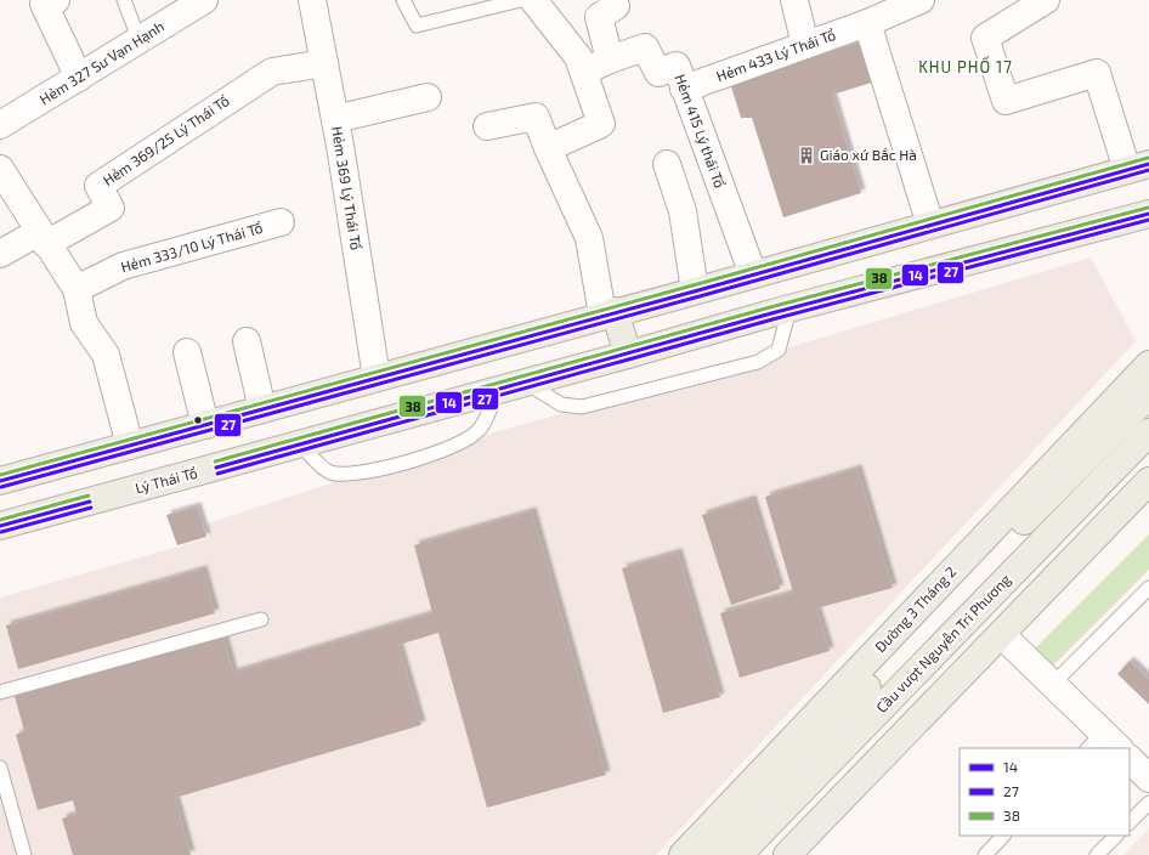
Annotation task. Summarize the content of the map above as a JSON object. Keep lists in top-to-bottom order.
{
  "streets": {
    "main road": ["Lý Thái Tổ", "Đường 3 Tháng 2", "Cầu vượt Nguyễn Tri Phương"],
    "street": [
      "Hẻm 433 Lý Thái Tổ",
      "Hẻm 327 Sư Vạn Hạnh",
      "Hẻm 415 Lý thái Tổ",
      "Hẻm 369/25 Lý Thái Tổ",
      "Hẻm 369 Lý Thái Tổ",
      "Hẻm 333/10 Lý Thái Tổ"
    ]
  },
  "crossings": [
    ["Hẻm 433 Lý Thái Tổ", "Hẻm 415 Lý thái Tổ"],
    ["Hẻm 369/25 Lý Thái Tổ", "Hẻm 369 Lý Thái Tổ"]
  ],
  "districts": ["KHU PHỐ 17"],
  "places": {
    "building": ["Giáo xứ Bắc Hà"]
  },
  "lines": ["transit line 38", "transit line 14", "transit line 27"],
  "legend": ["14", "27", "38"]
}
